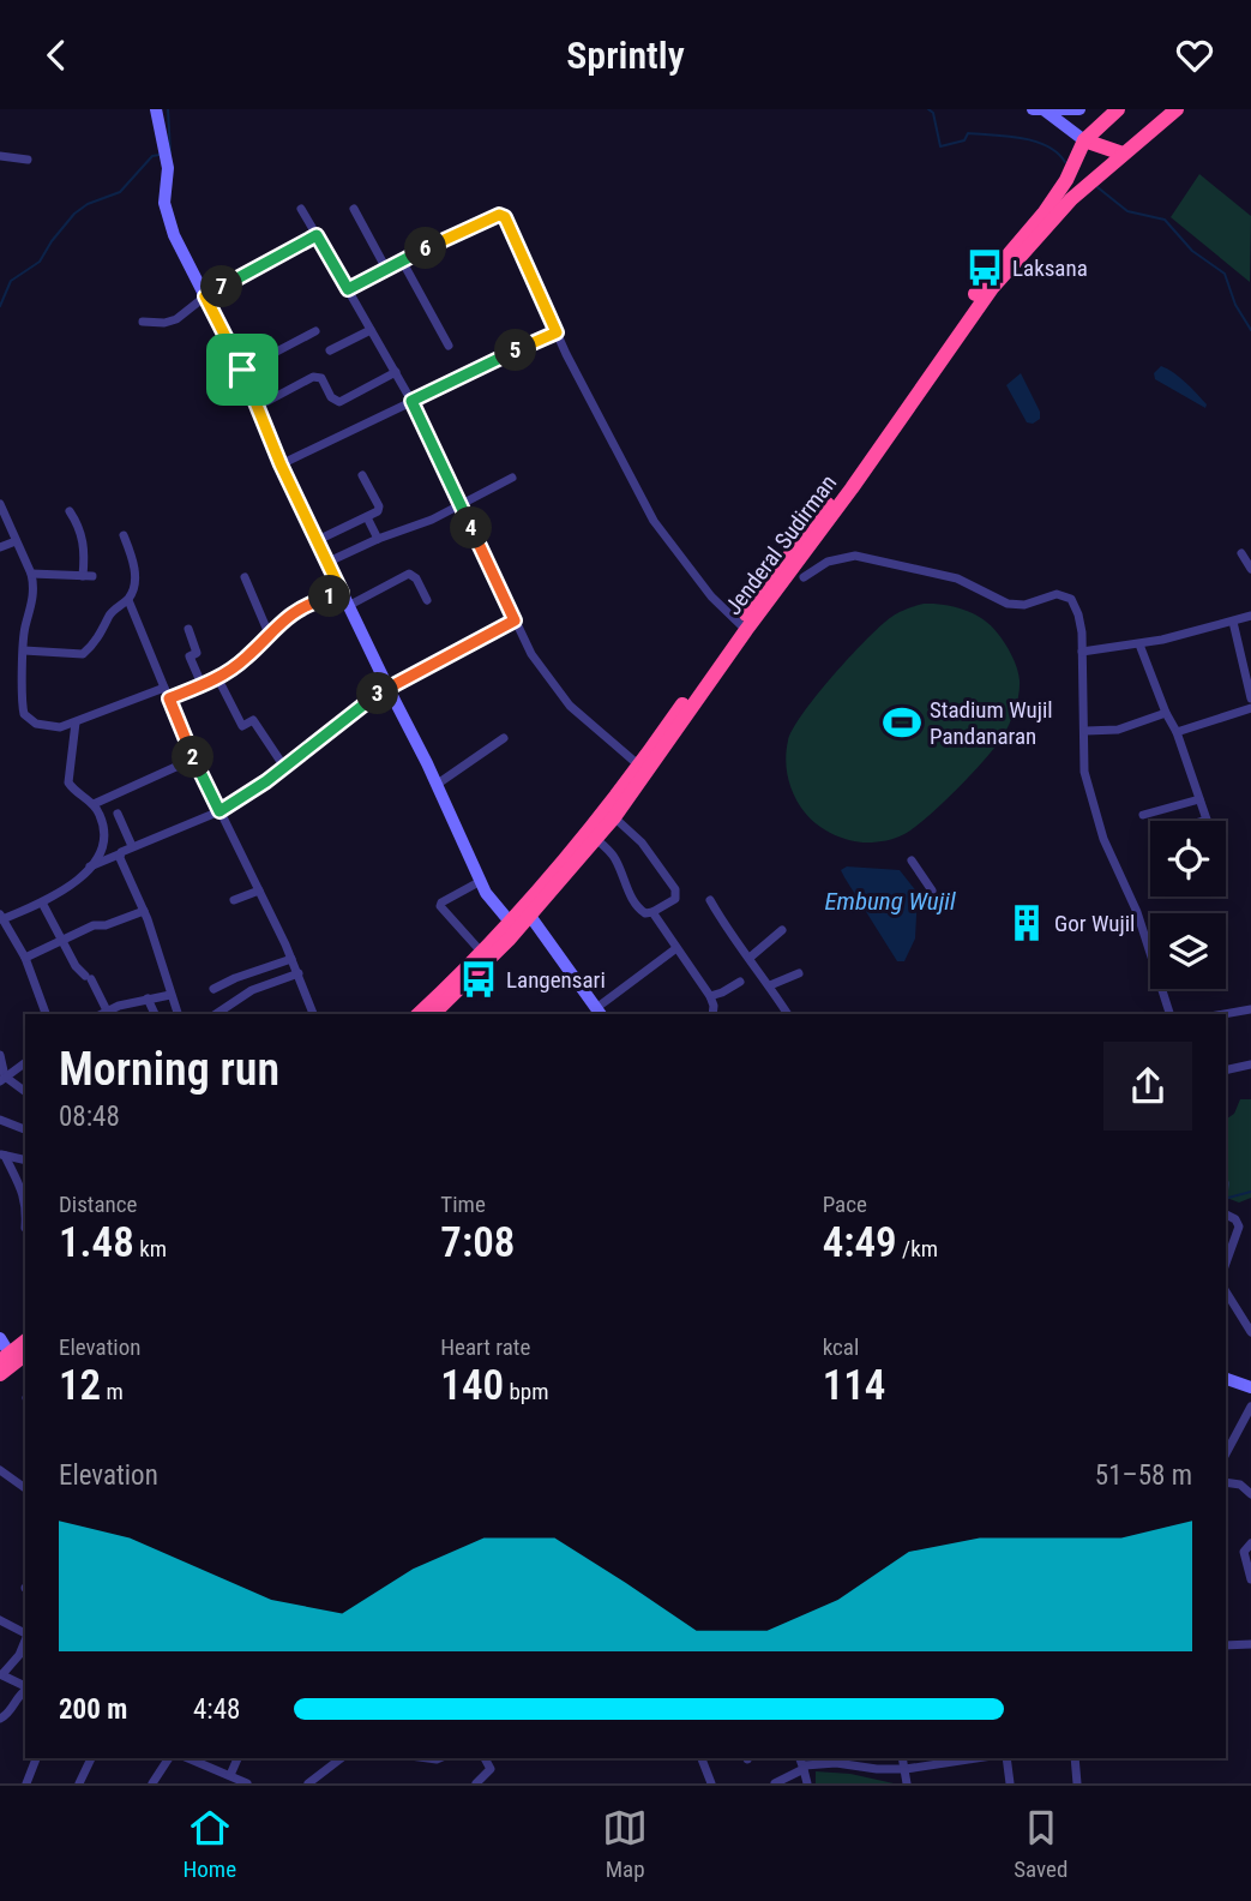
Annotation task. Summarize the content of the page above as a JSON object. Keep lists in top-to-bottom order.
{
  "streets": {
    "highway": ["Jenderal Sudirman"]
  },
  "water": ["Embung Wujil"],
  "places": {
    "bus stop": ["Laksana", "Langensari"],
    "sports": ["Stadium Wujil Pandanaran"],
    "building": ["Gor Wujil"]
  },
  "page": {
    "header": "Sprintly",
    "pins": [
      "6",
      "7",
      "5",
      "4",
      "1",
      "3",
      "2"
    ],
    "heading": ["Morning run", "08:48"],
    "stats": [
      ["Distance", "1.48 km"],
      ["Time", "7:08"],
      ["Pace", "4:49 /km"],
      ["Elevation", "12 m"],
      ["Heart rate", "140 bpm"],
      ["kcal", "114"]
    ],
    "chart": ["Elevation", "51–58 m"],
    "list": [
      {
        "name": "200 m",
        "note": "4:48"
      }
    ],
    "tabs": ["Home", "Map", "Saved"]
  }
}
